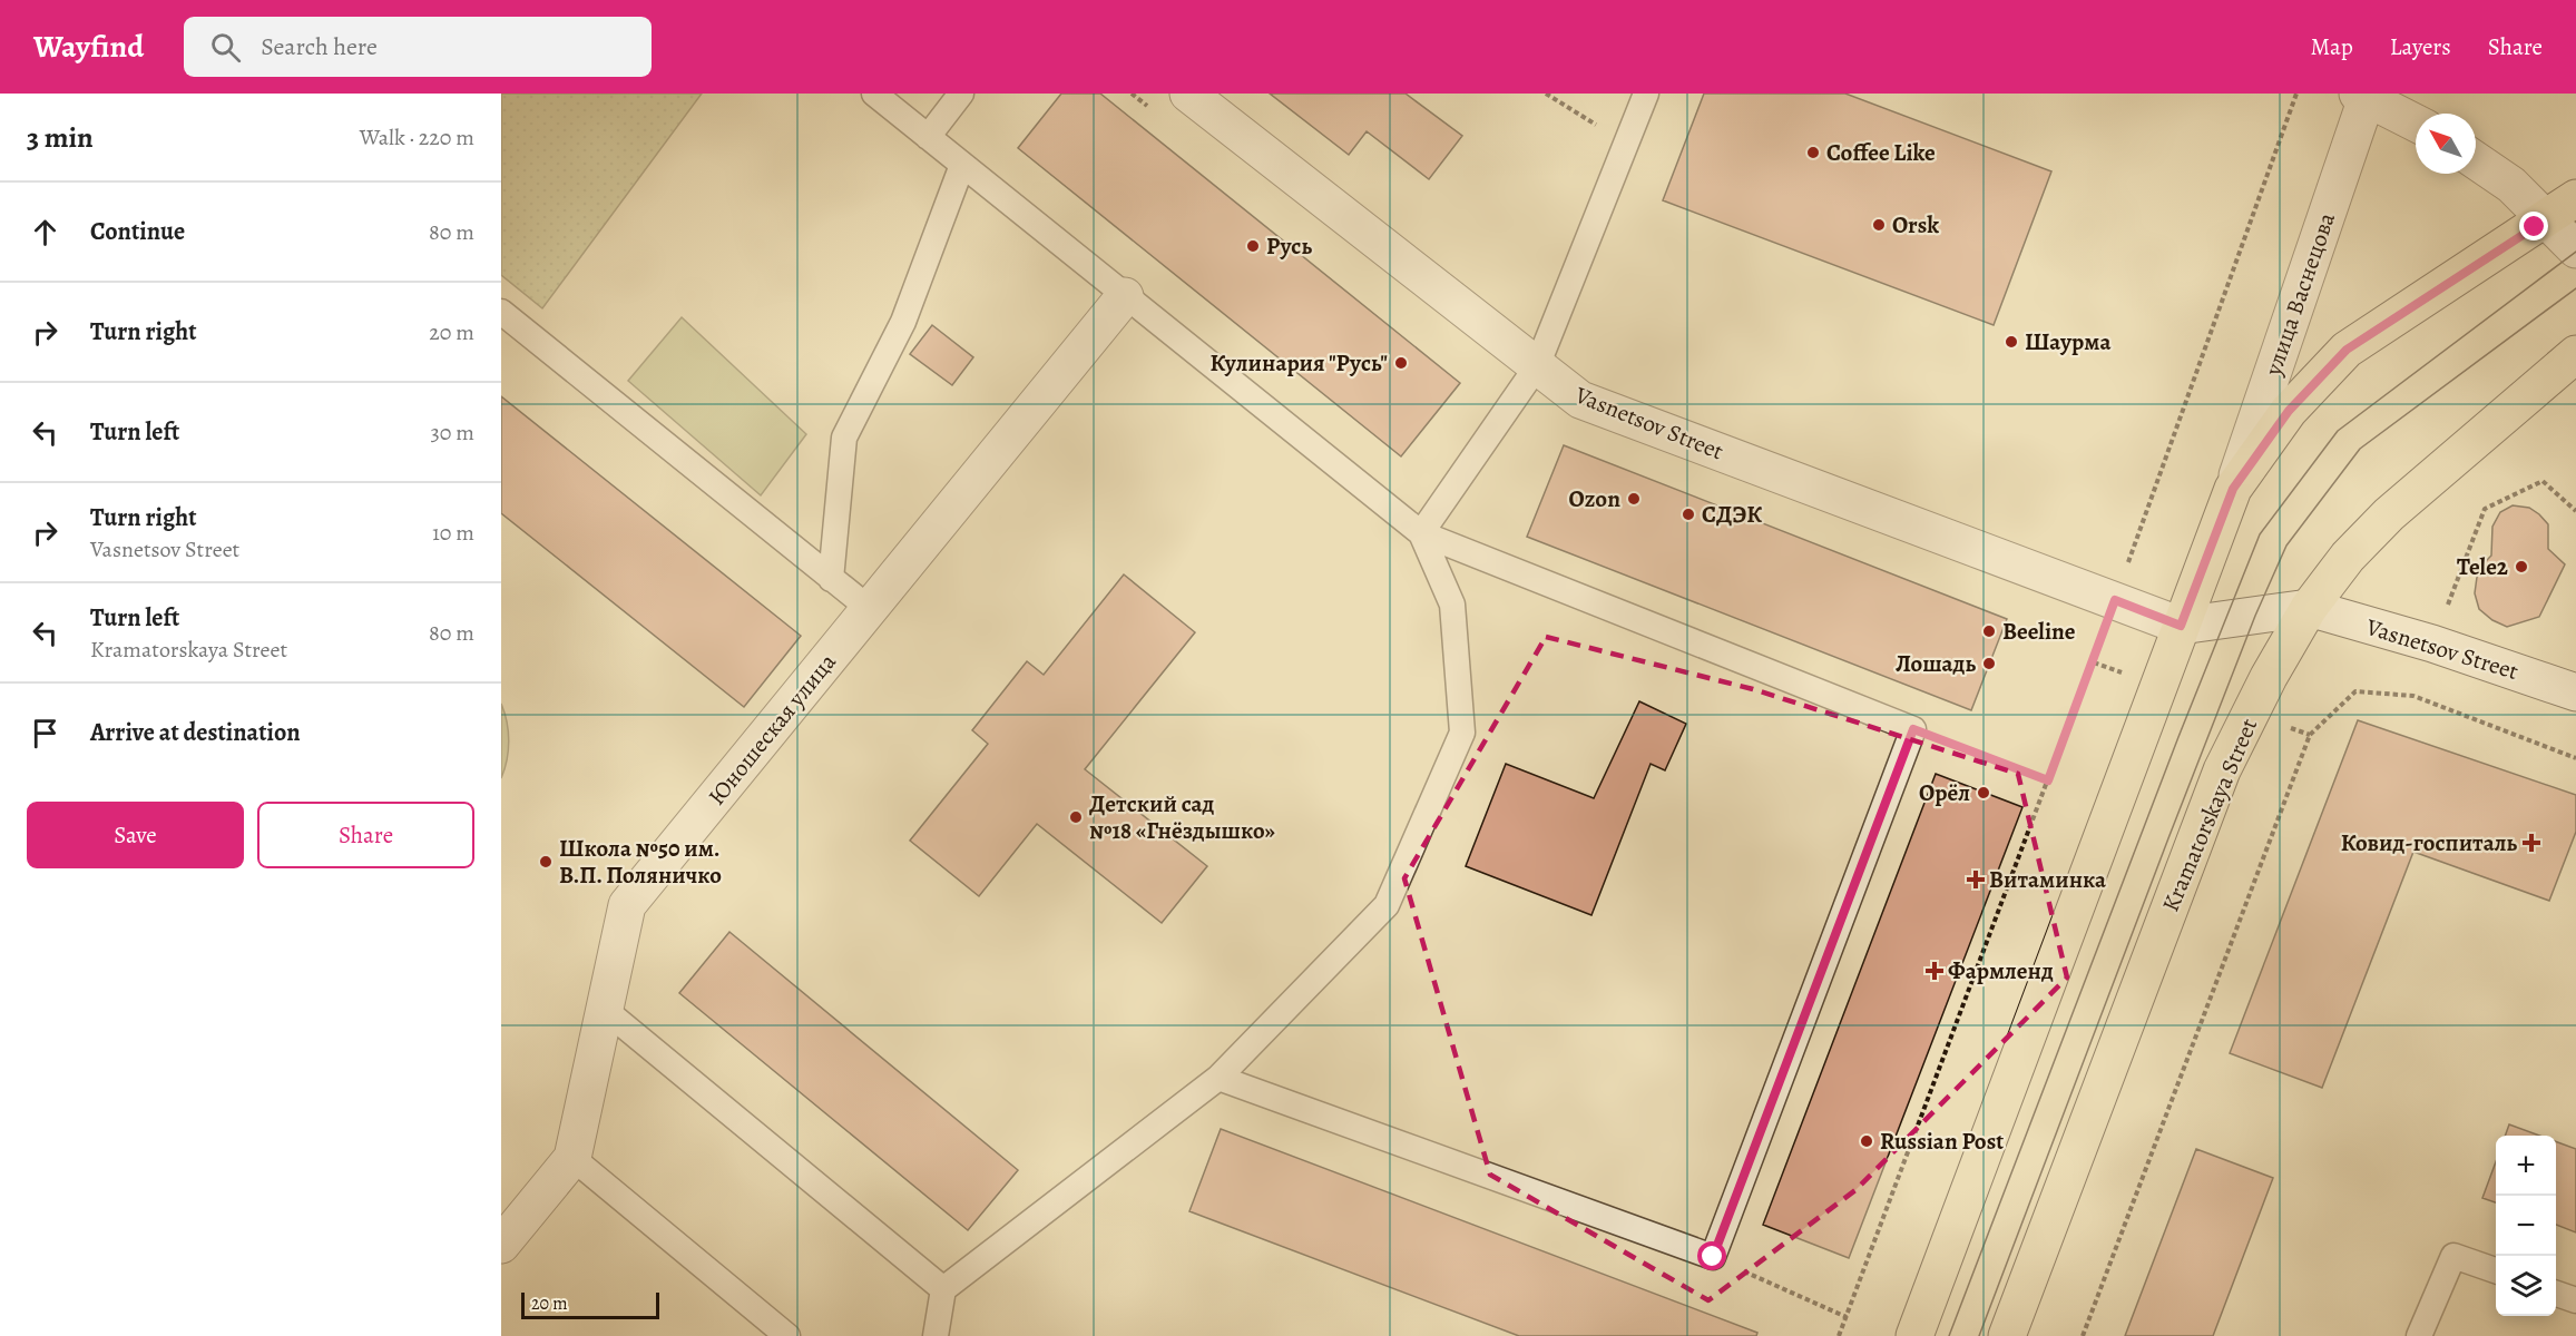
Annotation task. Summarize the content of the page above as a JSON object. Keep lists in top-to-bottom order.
{
  "streets": {
    "main road": ["Kramatorskaya Street"],
    "street": ["улица Васнецова", "Vasnetsov Street", "Юношеская улица"]
  },
  "crossings": [
    ["Vasnetsov Street", "Kramatorskaya Street"]
  ],
  "places": {
    "other": [
      "Coffee Like",
      "Orsk",
      "Русь",
      "Шаурма",
      "Кулинария \"Русь\"",
      "Ozon",
      "СДЭК",
      "Tele2",
      "Beeline",
      "Лошадь",
      "Орёл",
      "Детский сад №18 «Гнёздышко»",
      "Школа №50 им. В.П. Поляничко",
      "Russian Post"
    ],
    "health": ["Ковид-госпиталь", "Витаминка", "Фармленд"]
  },
  "scale_bar": "20 m",
  "north": "top left",
  "page": {
    "header": "Wayfind",
    "search": "Search here",
    "nav": ["Map", "Layers", "Share"],
    "heading": ["3 min", "Walk · 220 m"],
    "list": [
      ["Continue", "80 m"],
      ["Turn right", "20 m"],
      ["Turn left", "30 m"],
      ["Turn right", "Vasnetsov Street", "10 m"],
      ["Turn left", "Kramatorskaya Street", "80 m"],
      "Arrive at destination"
    ],
    "buttons": ["Save", "Share"],
    "map_buttons": ["+", "−"],
    "scale": "20 m"
  }
}
